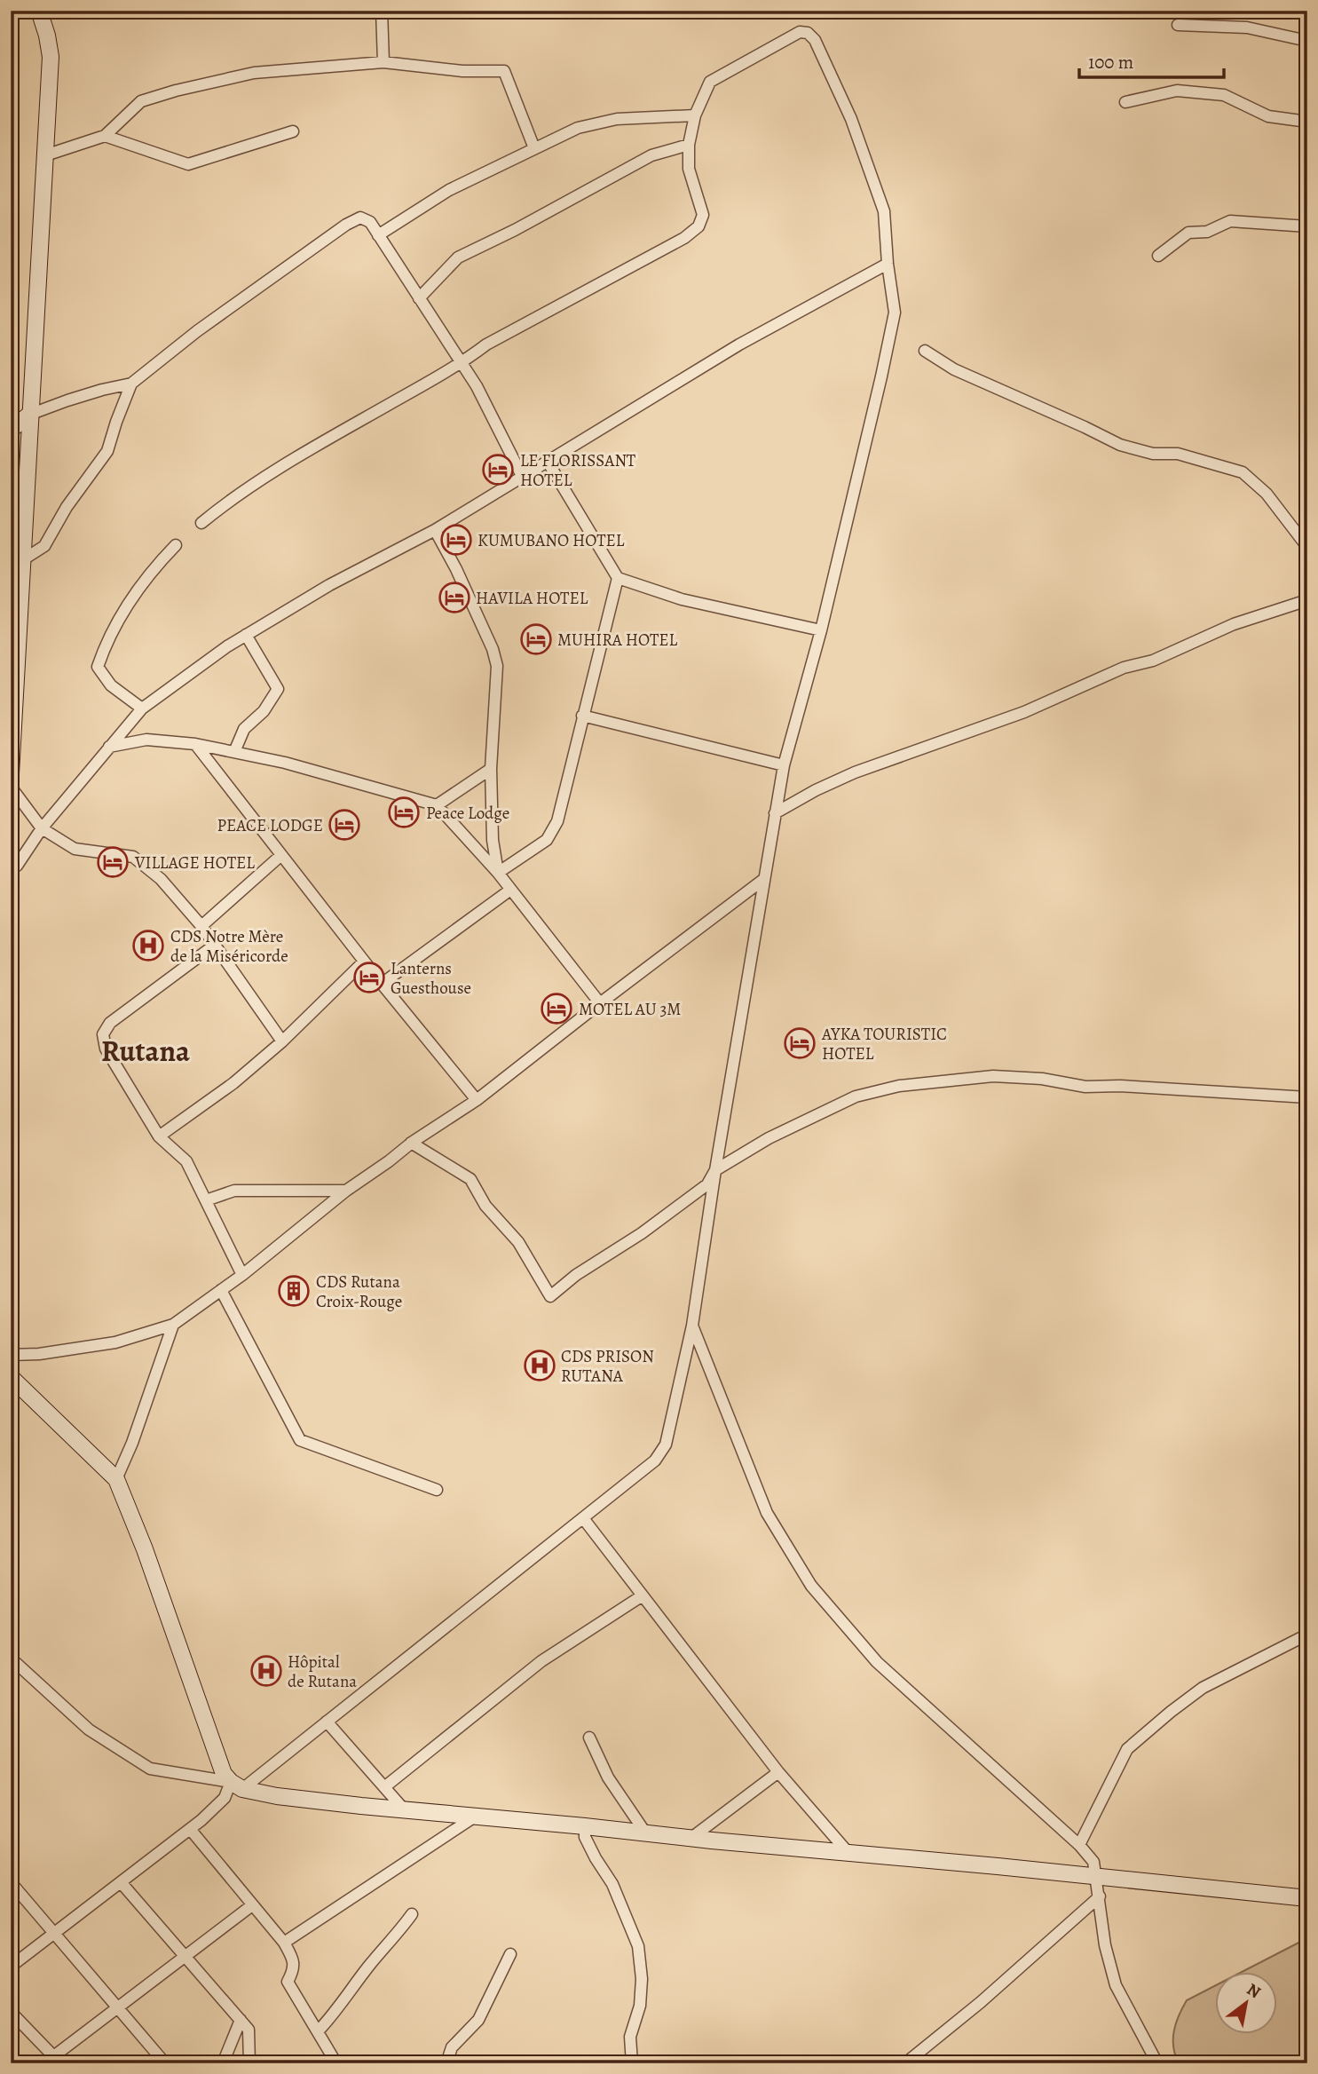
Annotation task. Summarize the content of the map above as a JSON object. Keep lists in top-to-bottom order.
{
  "districts": ["Rutana"],
  "places": {
    "hotel": [
      "LE FLORISSANT HOTEL",
      "KUMUBANO HOTEL",
      "HAVILA HOTEL",
      "MUHIRA HOTEL",
      "Peace Lodge",
      "PEACE LODGE",
      "VILLAGE HOTEL",
      "Lanterns Guesthouse",
      "MOTEL AU 3M",
      "AYKA TOURISTIC HOTEL"
    ],
    "hospital": ["CDS Notre Mère de la Miséricorde", "CDS PRISON RUTANA", "Hôpital de Rutana"],
    "building": ["CDS Rutana Croix-Rouge"]
  },
  "scale_bar": "100 m",
  "north": "top right"
}
